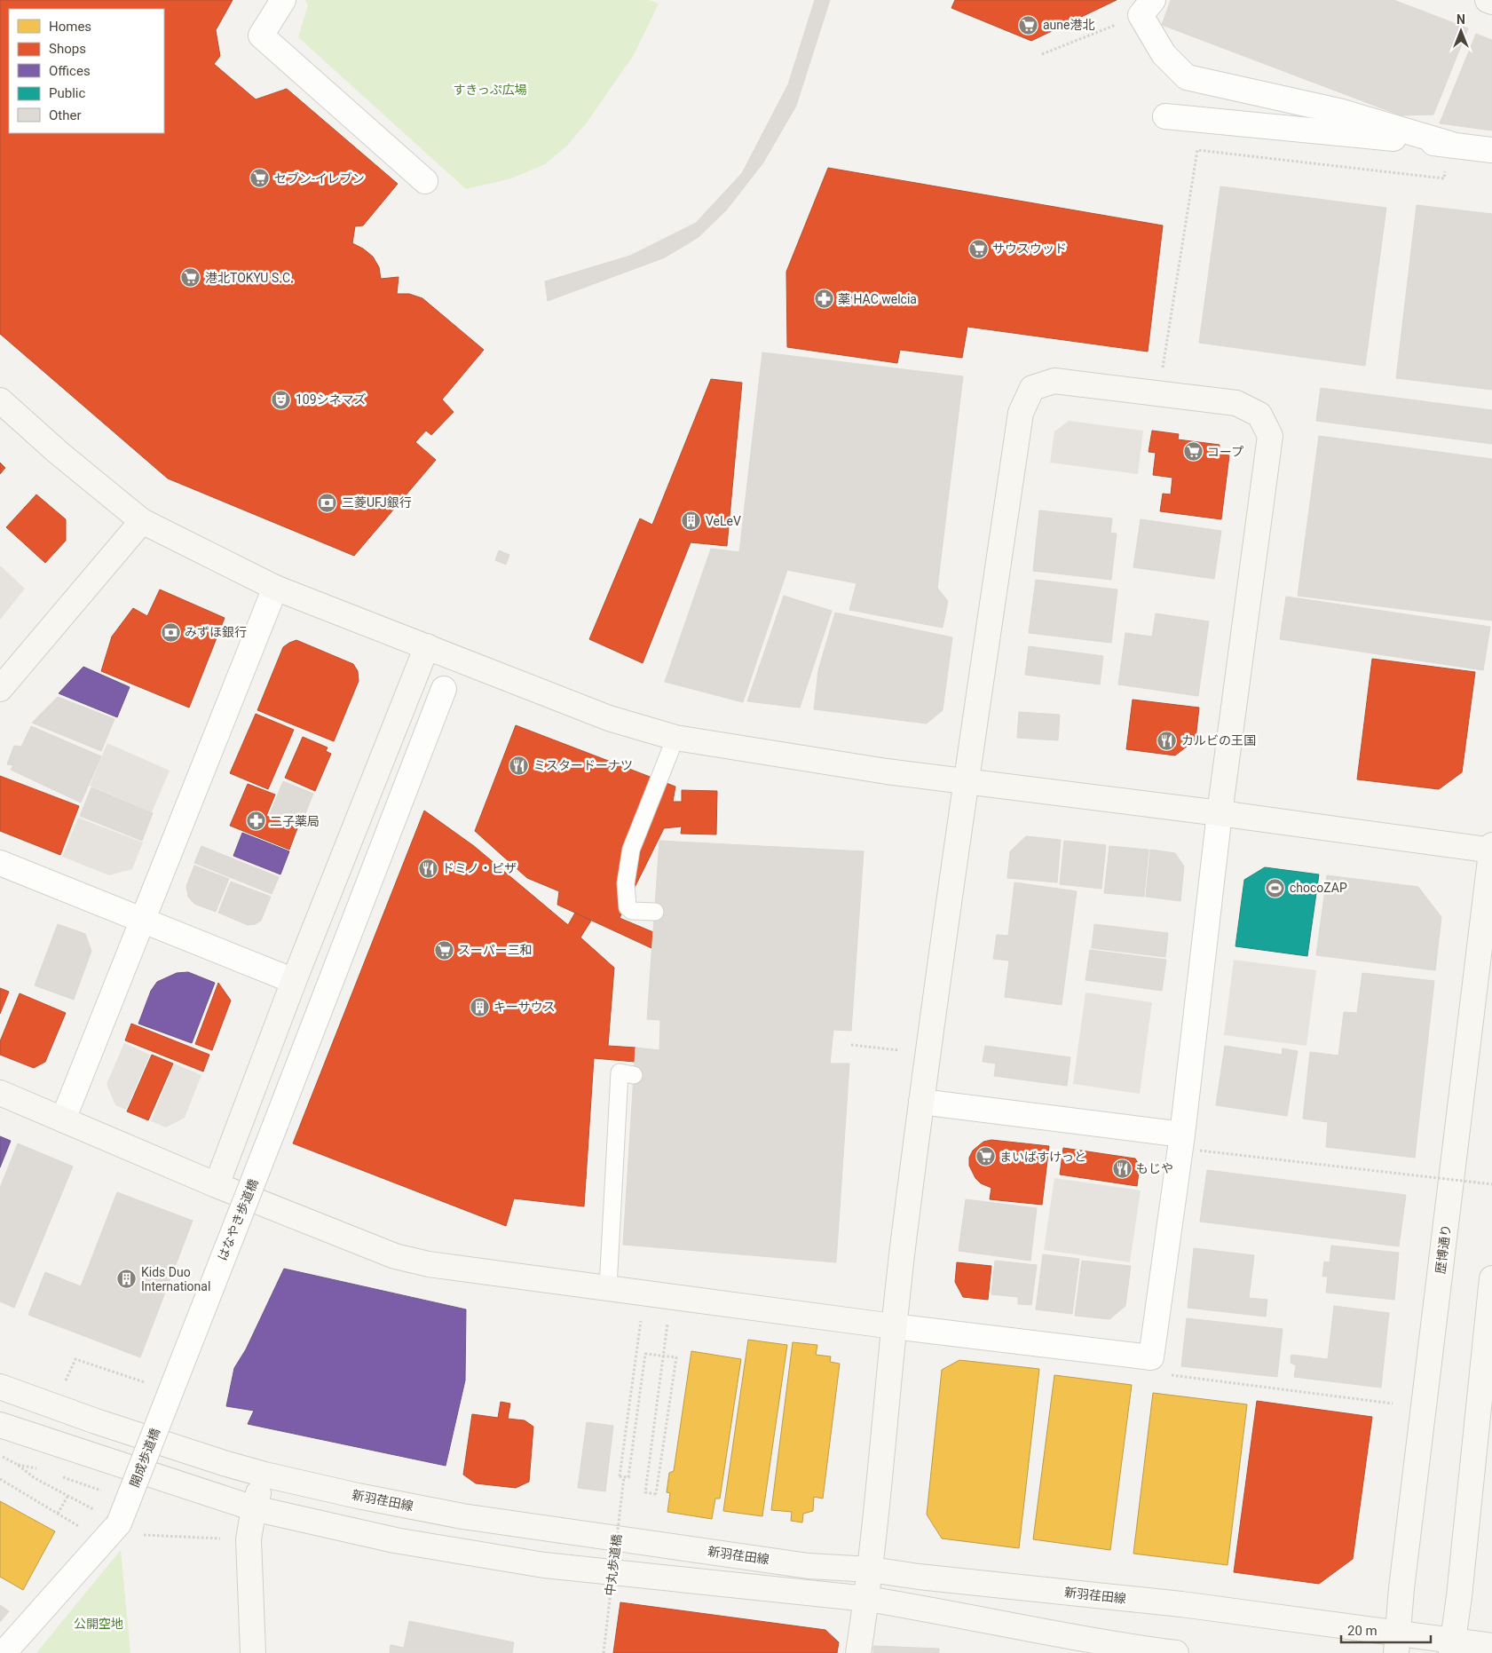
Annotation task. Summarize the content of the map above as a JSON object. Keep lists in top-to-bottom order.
{
  "streets": {
    "street": [
      "はなやき歩道橋",
      "歴博通り",
      "開成歩道橋",
      "新羽荏田線"
    ],
    "path": ["中丸歩道橋"]
  },
  "crossings": [
    ["はなやき歩道橋", "開成歩道橋"],
    ["歴博通り", "新羽荏田線"]
  ],
  "parks": ["すきっぷ広場", "公開空地"],
  "places": {
    "supermarket": [
      "aune港北",
      "セブン-イレブン",
      "サウスウッド",
      "港北TOKYU S.C.",
      "コープ",
      "スーパー三和",
      "まいばすけっと"
    ],
    "pharmacy": ["薬 HAC welcia", "二子薬局"],
    "theatre": ["109シネマズ"],
    "bank": ["三菱UFJ銀行", "みずほ銀行"],
    "building": ["VeLeV", "キーサウス", "Kids Duo International"],
    "restaurant": [
      "カルビの王国",
      "ミスタードーナツ",
      "ドミノ・ピザ",
      "もじや"
    ],
    "sports": ["chocoZAP"]
  },
  "legend": [
    "Homes",
    "Shops",
    "Offices",
    "Public",
    "Other"
  ],
  "scale_bar": "20 m",
  "north": "top"
}
